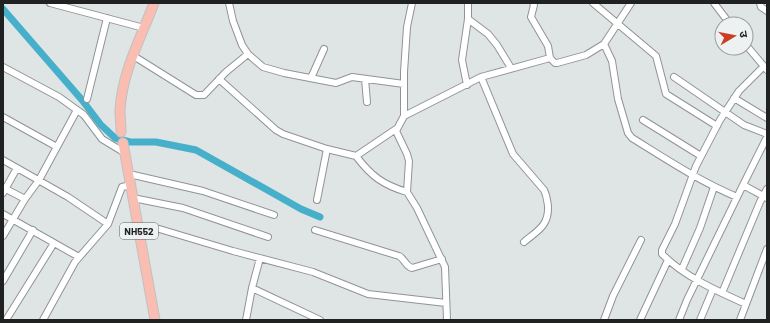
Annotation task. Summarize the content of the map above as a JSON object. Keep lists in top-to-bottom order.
{
  "streets": {
    "highway": ["NH552"]
  },
  "north": "right"
}
